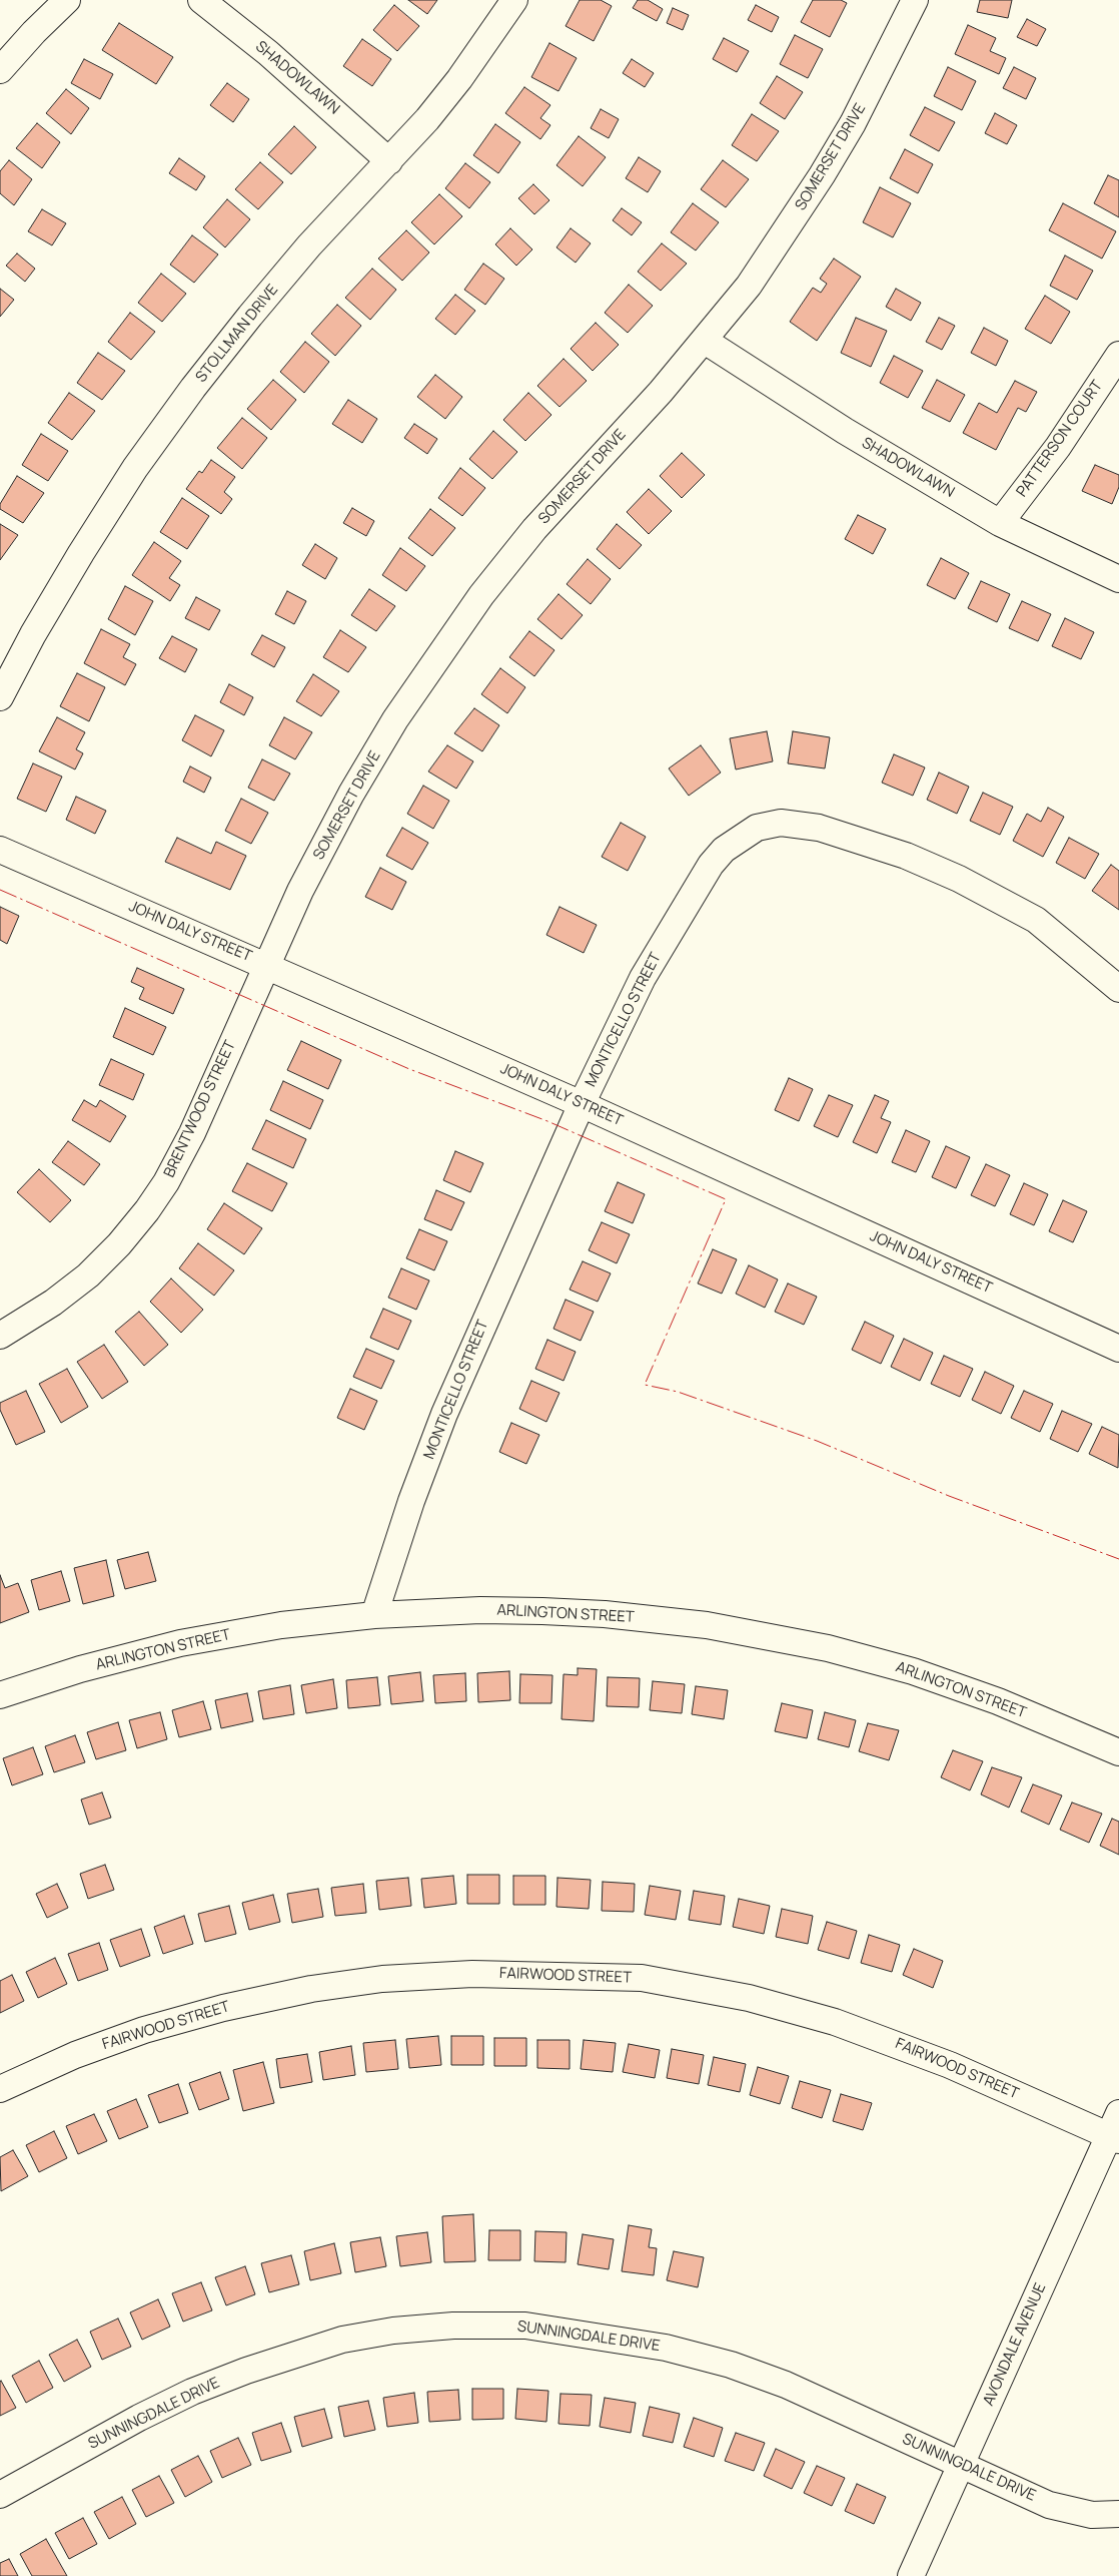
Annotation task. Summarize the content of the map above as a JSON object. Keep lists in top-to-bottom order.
{
  "streets": {
    "street": [
      "SHADOWLAWN",
      "SOMERSET DRIVE",
      "STOLLMAN DRIVE",
      "PATTERSON COURT",
      "JOHN DALY STREET",
      "MONTICELLO STREET",
      "BRENTWOOD STREET",
      "ARLINGTON STREET",
      "FAIRWOOD STREET",
      "SUNNINGDALE DRIVE",
      "AVONDALE AVENUE"
    ]
  },
  "crossings": [
    ["SHADOWLAWN", "SOMERSET DRIVE"],
    ["SHADOWLAWN", "STOLLMAN DRIVE"],
    ["SHADOWLAWN", "PATTERSON COURT"],
    ["SOMERSET DRIVE", "JOHN DALY STREET"],
    ["SOMERSET DRIVE", "BRENTWOOD STREET"],
    ["JOHN DALY STREET", "MONTICELLO STREET"],
    ["JOHN DALY STREET", "BRENTWOOD STREET"],
    ["MONTICELLO STREET", "ARLINGTON STREET"],
    ["FAIRWOOD STREET", "AVONDALE AVENUE"],
    ["SUNNINGDALE DRIVE", "AVONDALE AVENUE"]
  ]
}
